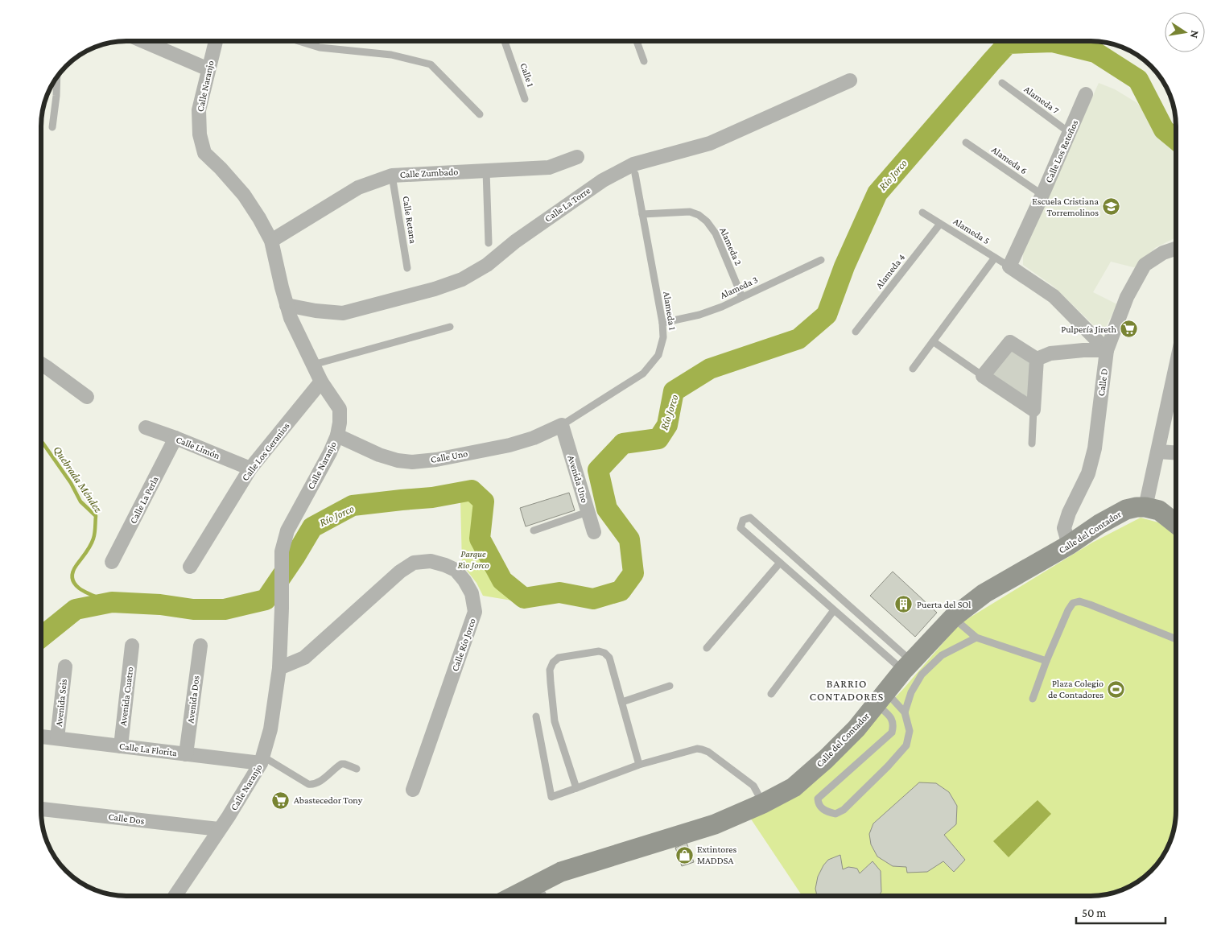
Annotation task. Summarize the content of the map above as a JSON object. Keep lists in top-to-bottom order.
{
  "streets": {
    "street": [
      "Calle Naranjo",
      "Calle Los Retoños",
      "Calle Zumbado",
      "Calle La Torre",
      "Calle D",
      "Calle Limón",
      "Calle Los Geranios",
      "Calle Uno",
      "Avenida Uno",
      "Calle La Perla",
      "Calle del Contador",
      "Calle Río Jorco",
      "Avenida Cuatro",
      "Avenida Dos",
      "Avenida Seis",
      "Calle La Florita",
      "Calle Dos"
    ],
    "lane": [
      "Calle 1",
      "Alameda 7",
      "Alameda 6",
      "Calle Retana",
      "Alameda 5",
      "Alameda 2",
      "Alameda 4",
      "Alameda 3",
      "Alameda 1"
    ]
  },
  "crossings": [
    ["Calle Naranjo", "Calle Zumbado"],
    ["Calle Naranjo", "Calle La Torre"],
    ["Calle Naranjo", "Calle Los Geranios"],
    ["Calle Naranjo", "Calle Uno"],
    ["Calle Naranjo", "Calle Río Jorco"],
    ["Calle Naranjo", "Calle La Florita"],
    ["Calle Naranjo", "Calle Dos"],
    ["Alameda 7", "Calle Los Retoños"],
    ["Calle Los Retoños", "Alameda 6"],
    ["Calle Los Retoños", "Alameda 5"],
    ["Calle Zumbado", "Calle Retana"],
    ["Alameda 5", "Alameda 4"],
    ["Alameda 2", "Alameda 3"],
    ["Alameda 2", "Alameda 1"],
    ["Alameda 3", "Alameda 1"],
    ["Alameda 1", "Calle Uno"],
    ["Alameda 1", "Avenida Uno"],
    ["Calle D", "Calle del Contador"],
    ["Calle Limón", "Calle Los Geranios"],
    ["Calle Limón", "Calle La Perla"],
    ["Calle Uno", "Avenida Uno"],
    ["Avenida Cuatro", "Calle La Florita"],
    ["Avenida Dos", "Calle La Florita"],
    ["Avenida Seis", "Calle La Florita"]
  ],
  "districts": ["BARRIO CONTADORES"],
  "water": ["Río Jorco", "Quebrada Méndez"],
  "parks": ["Parque Rìo Jorco"],
  "places": {
    "school or university": ["Escuela Cristiana Torremolinos"],
    "supermarket": ["Pulpería Jireth", "Abastecedor Tony"],
    "building": ["Puerta del SOl"],
    "sports": ["Plaza Colegio de Contadores"],
    "shop": ["Extintores MADDSA"]
  },
  "scale_bar": "50 m",
  "north": "right"
}
